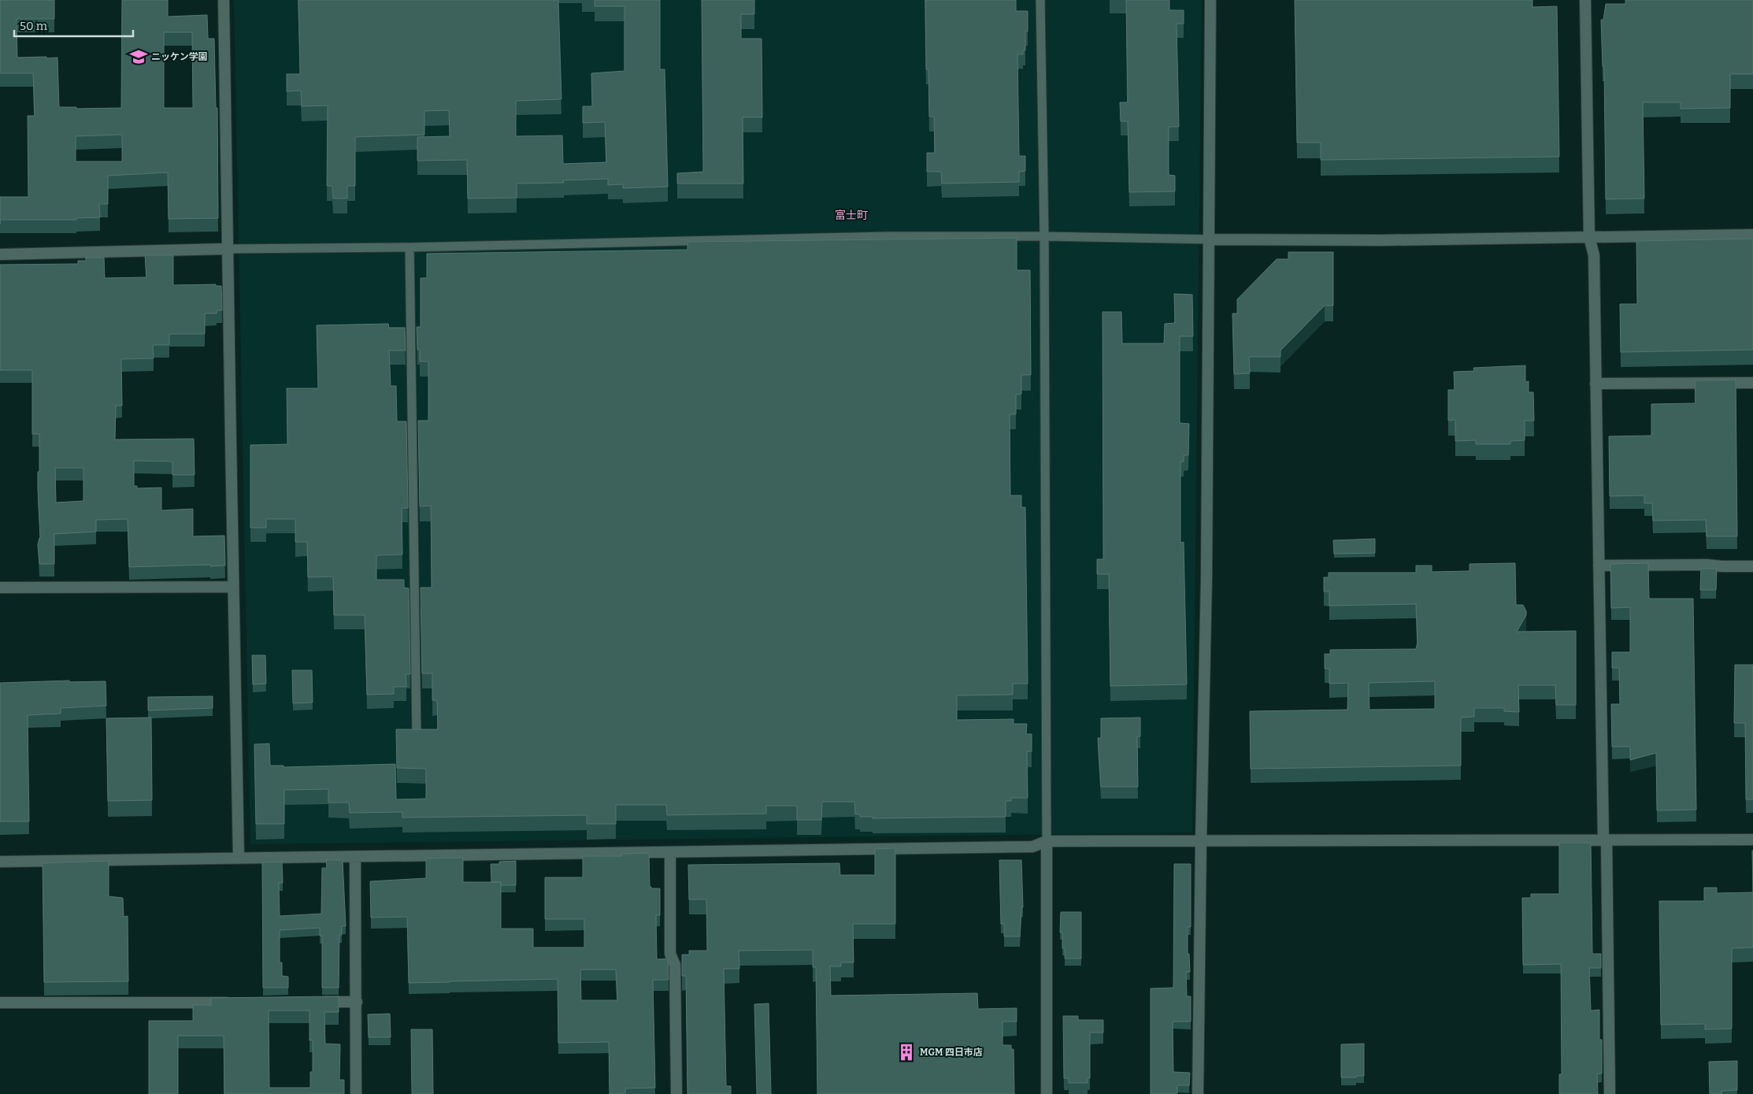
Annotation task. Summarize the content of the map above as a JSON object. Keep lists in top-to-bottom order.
{
  "districts": ["富士町"],
  "places": {
    "school or university": ["ニッケン学園"],
    "building": ["MGM 四日市店"]
  },
  "scale_bar": "50 m"
}
